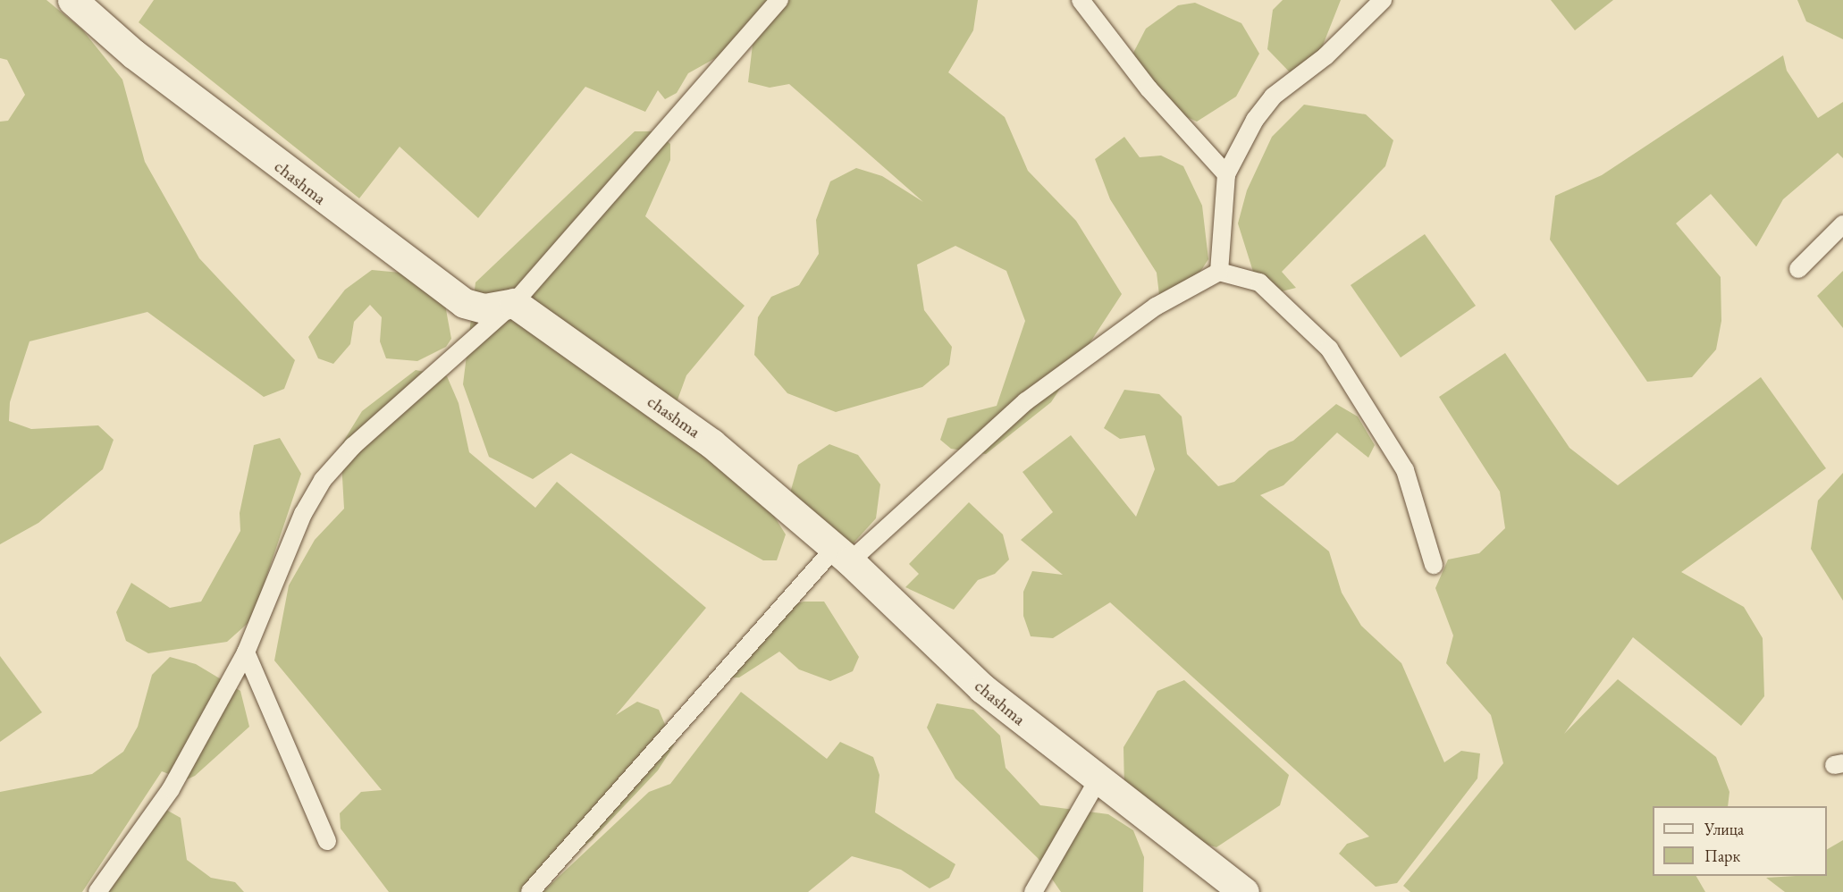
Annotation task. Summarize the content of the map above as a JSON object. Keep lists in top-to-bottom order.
{
  "streets": {
    "street": ["сhashma"]
  },
  "legend": ["Улица", "Парк"]
}
